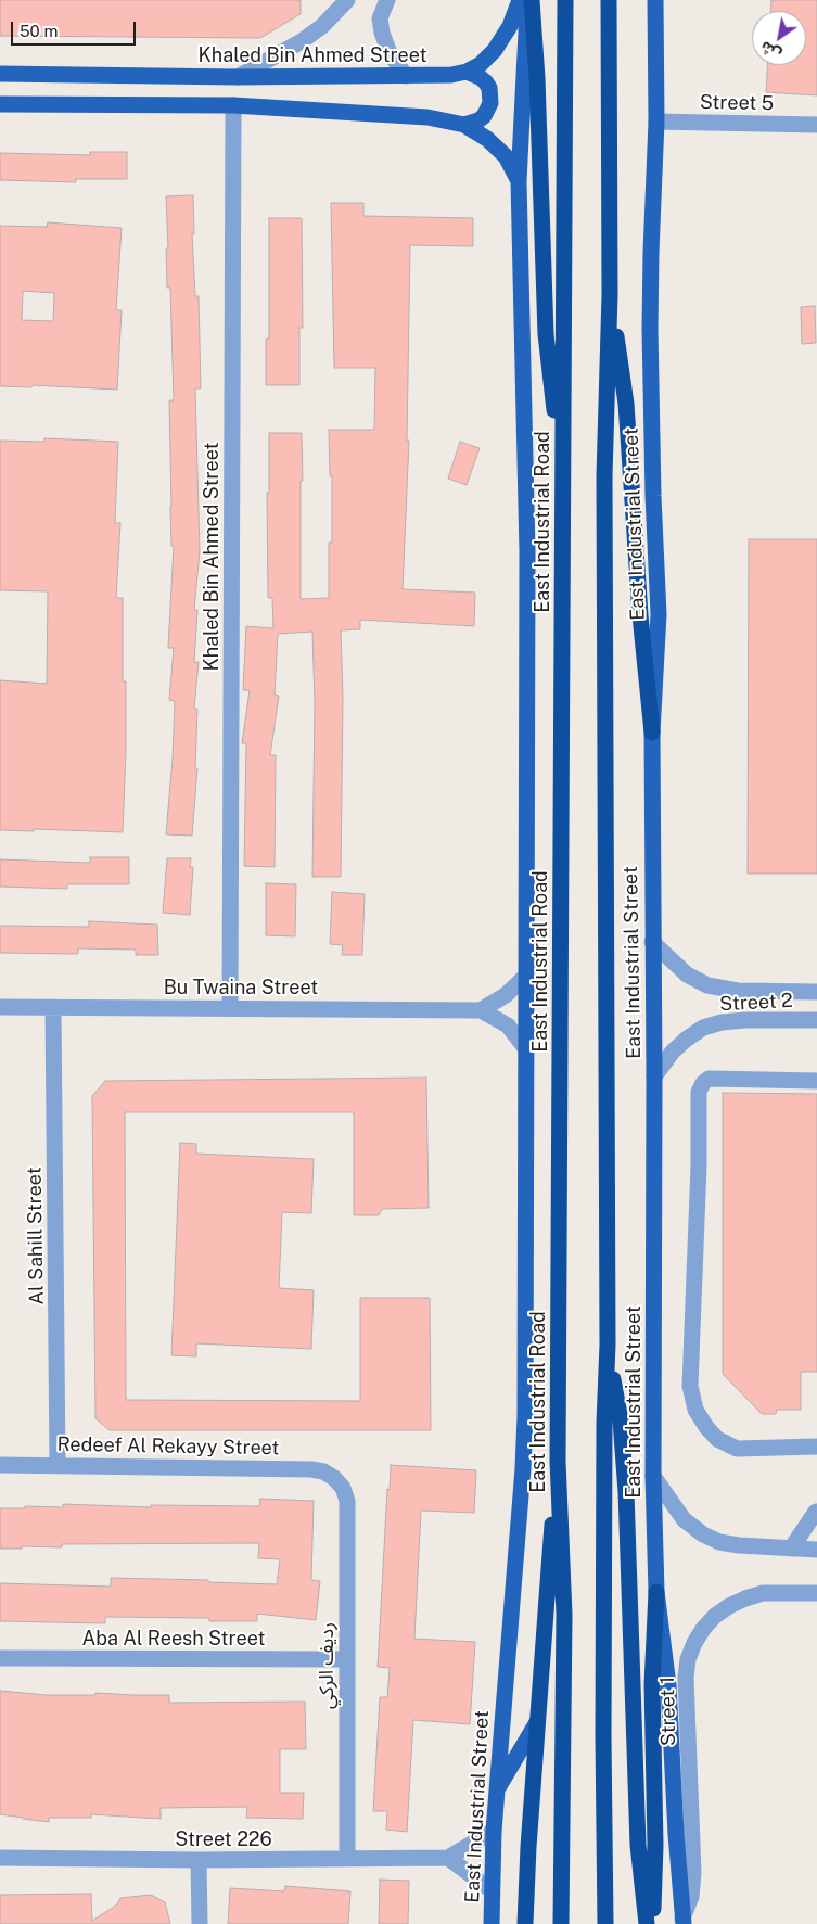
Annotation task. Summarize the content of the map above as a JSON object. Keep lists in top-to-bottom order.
{
  "streets": {
    "highway": ["East Industrial Road"],
    "main road": ["Khaled Bin Ahmed Street", "East Industrial Street"],
    "street": [
      "Street 5",
      "Bu Twaina Street",
      "Street 2",
      "Al Sahill Street",
      "Redeef Al Rekayy Street",
      "Aba Al Reesh Street",
      "رديف الركي",
      "Street 1",
      "Street 226"
    ]
  },
  "crossings": [
    ["Khaled Bin Ahmed Street", "Bu Twaina Street"],
    ["Street 5", "East Industrial Street"],
    ["East Industrial Street", "Bu Twaina Street"],
    ["East Industrial Street", "Street 2"],
    ["East Industrial Street", "Street 1"],
    ["Bu Twaina Street", "Al Sahill Street"],
    ["Al Sahill Street", "Redeef Al Rekayy Street"],
    ["Al Sahill Street", "رديف الركي"],
    ["Redeef Al Rekayy Street", "رديف الركي"],
    ["Aba Al Reesh Street", "رديف الركي"],
    ["رديف الركي", "Street 226"]
  ],
  "scale_bar": "50 m",
  "north": "bottom left"
}
